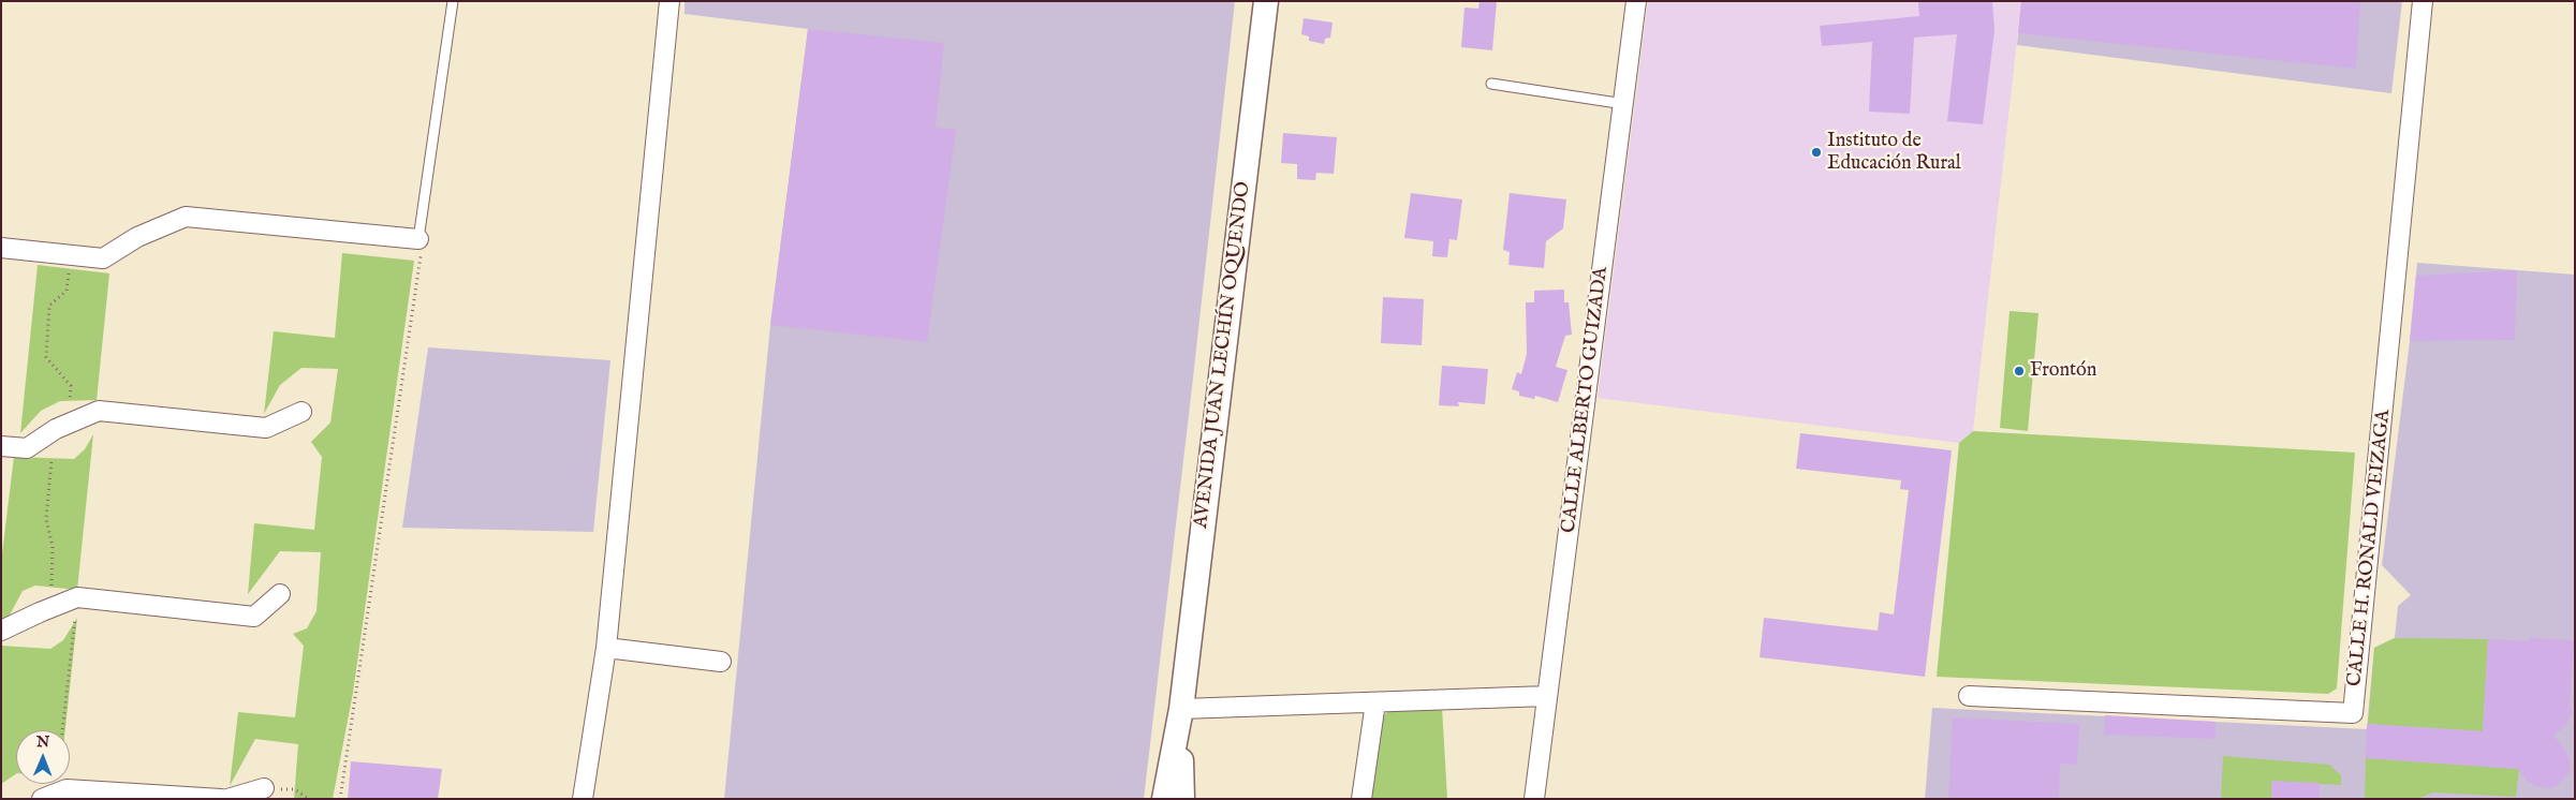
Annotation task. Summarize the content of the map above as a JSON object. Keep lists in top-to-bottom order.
{
  "streets": {
    "street": ["AVENIDA JUAN LECHÍN OQUENDO", "CALLE ALBERTO GUIZADA", "CALLE H. RONALD VEIZAGA"]
  },
  "places": ["Instituto de Educación Rural", "Frontón"],
  "north": "top"
}
